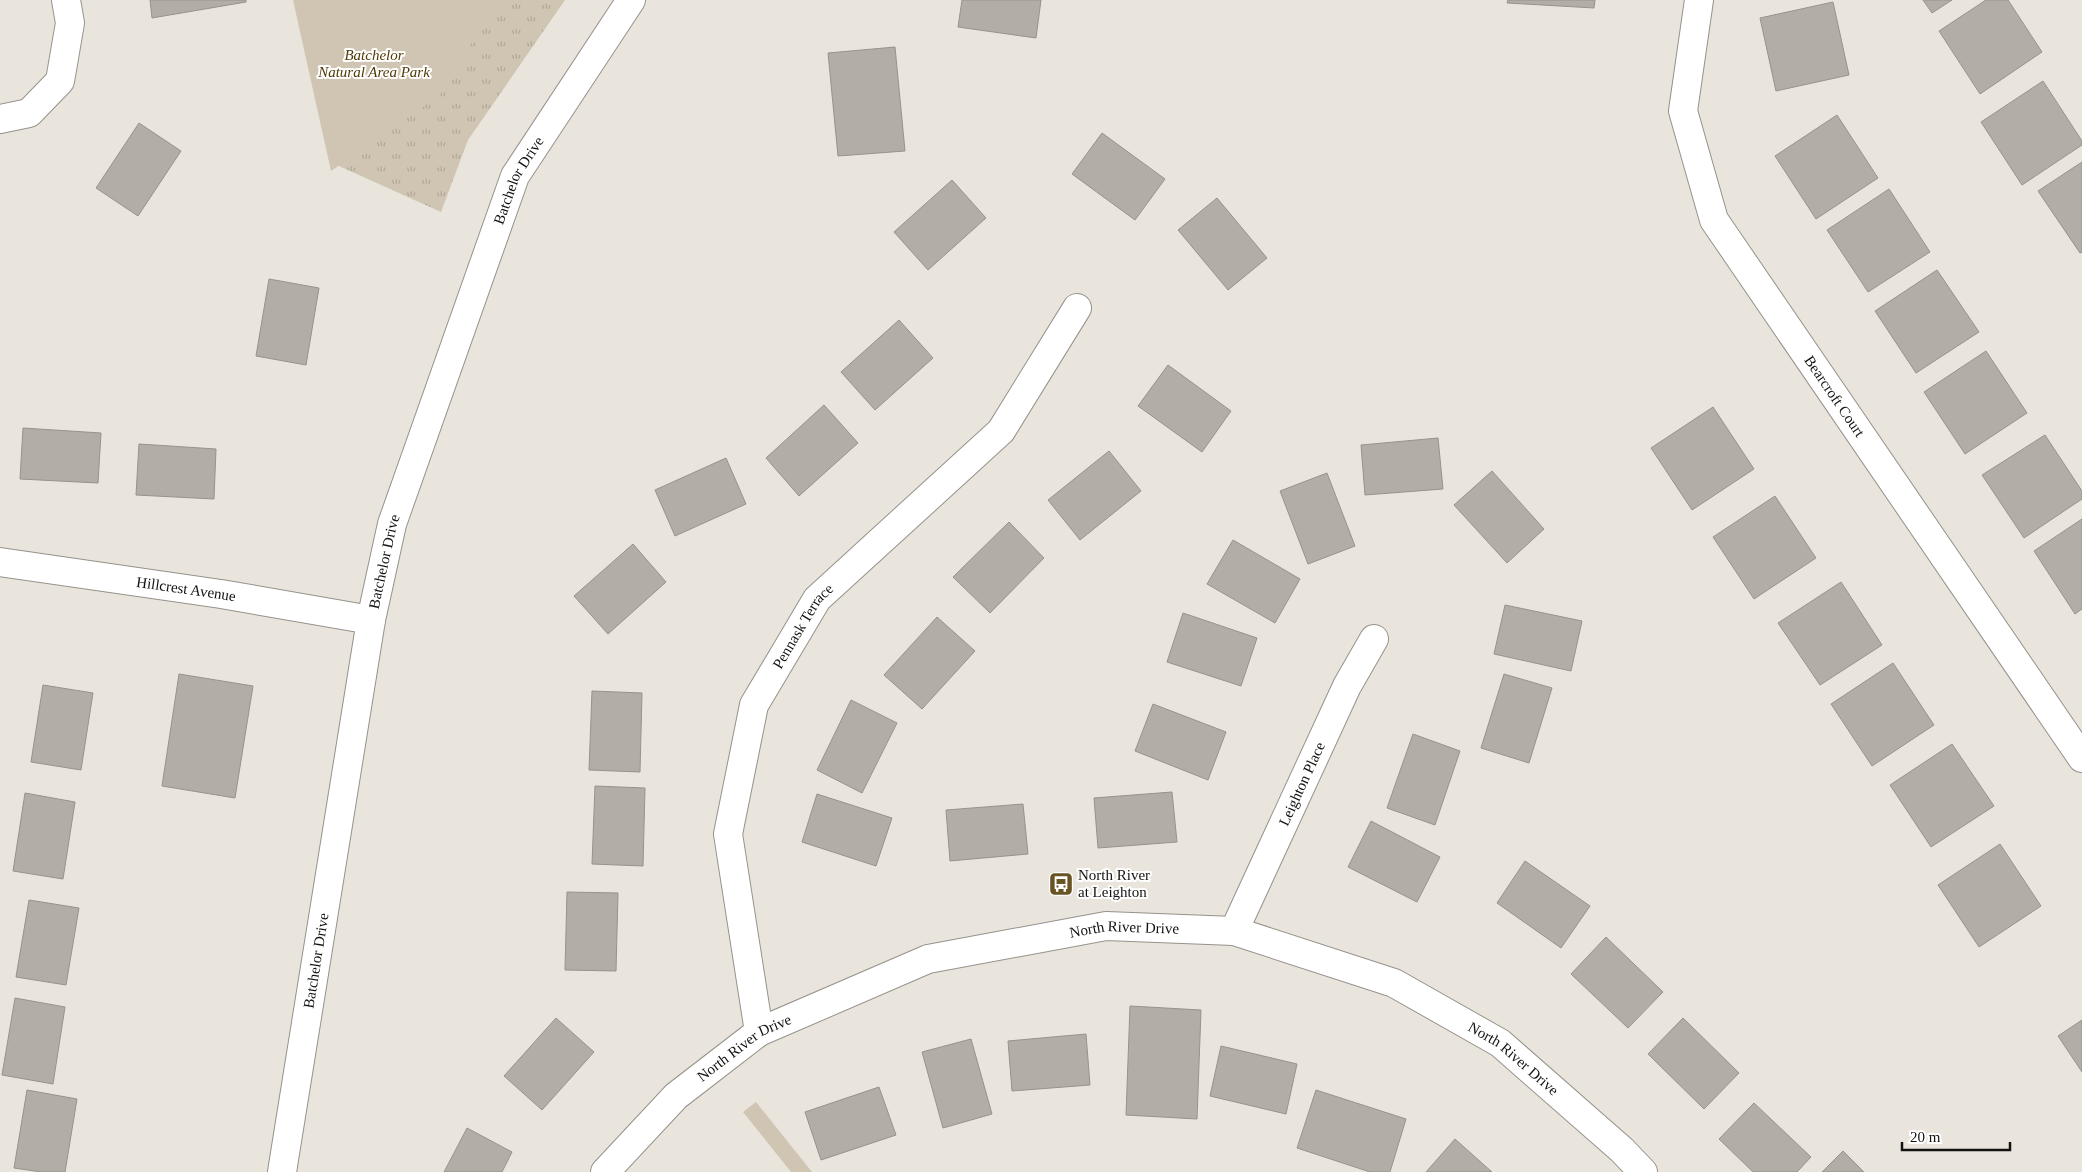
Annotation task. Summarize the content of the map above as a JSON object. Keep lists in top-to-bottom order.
{
  "streets": {
    "street": [
      "Batchelor Drive",
      "Bearcroft Court",
      "Hillcrest Avenue",
      "Pennask Terrace",
      "Leighton Place",
      "North River Drive"
    ]
  },
  "crossings": [
    ["Batchelor Drive", "Hillcrest Avenue"],
    ["Pennask Terrace", "North River Drive"],
    ["Leighton Place", "North River Drive"]
  ],
  "parks": ["Batchelor Natural Area Park"],
  "places": {
    "bus stop": ["North River at Leighton"]
  },
  "scale_bar": "20 m"
}
